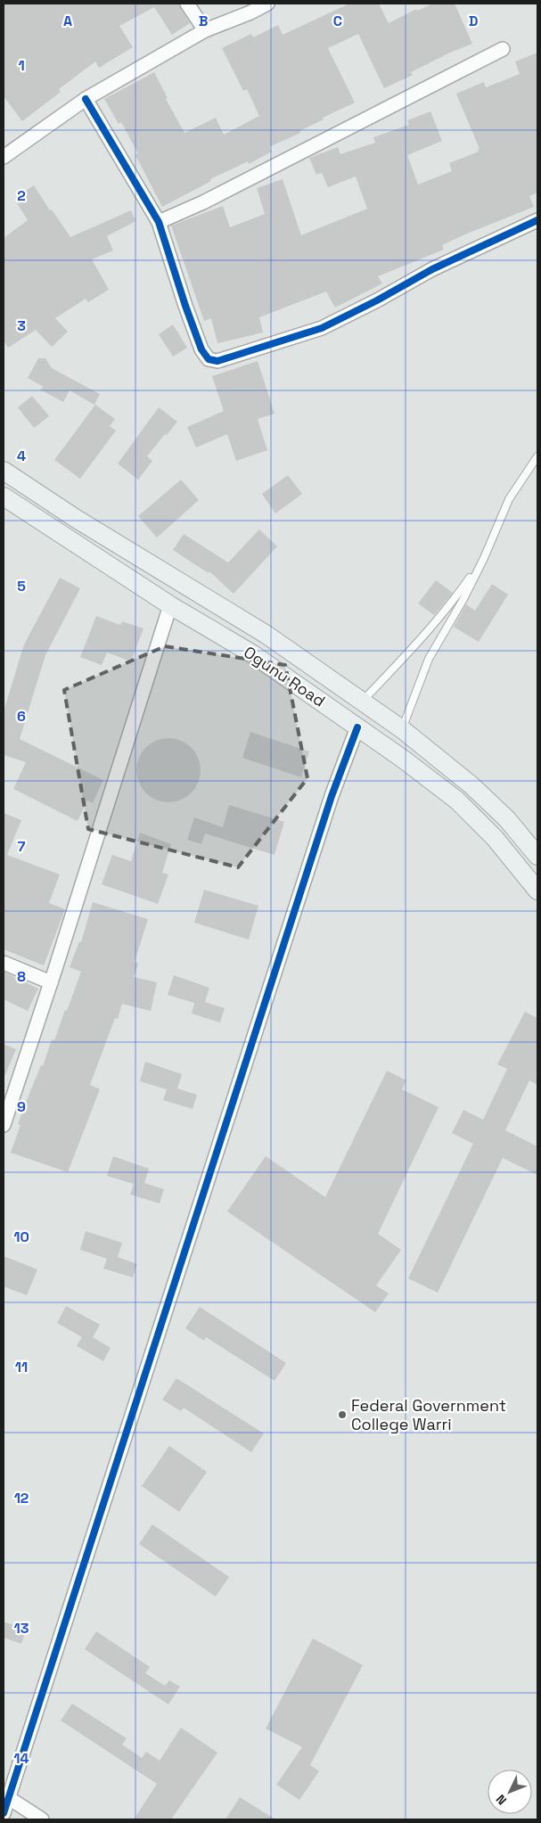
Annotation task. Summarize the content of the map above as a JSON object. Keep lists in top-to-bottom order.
{
  "streets": {
    "main road": ["Ogunu Road"]
  },
  "places": ["Federal Government College Warri"],
  "north": "bottom left",
  "grid": {
    "columns": [
      "A",
      "B",
      "C",
      "D"
    ],
    "rows": [
      "1",
      "2",
      "3",
      "4",
      "5",
      "6",
      "7",
      "8",
      "9",
      "10",
      "11",
      "12",
      "13",
      "14"
    ]
  }
}
